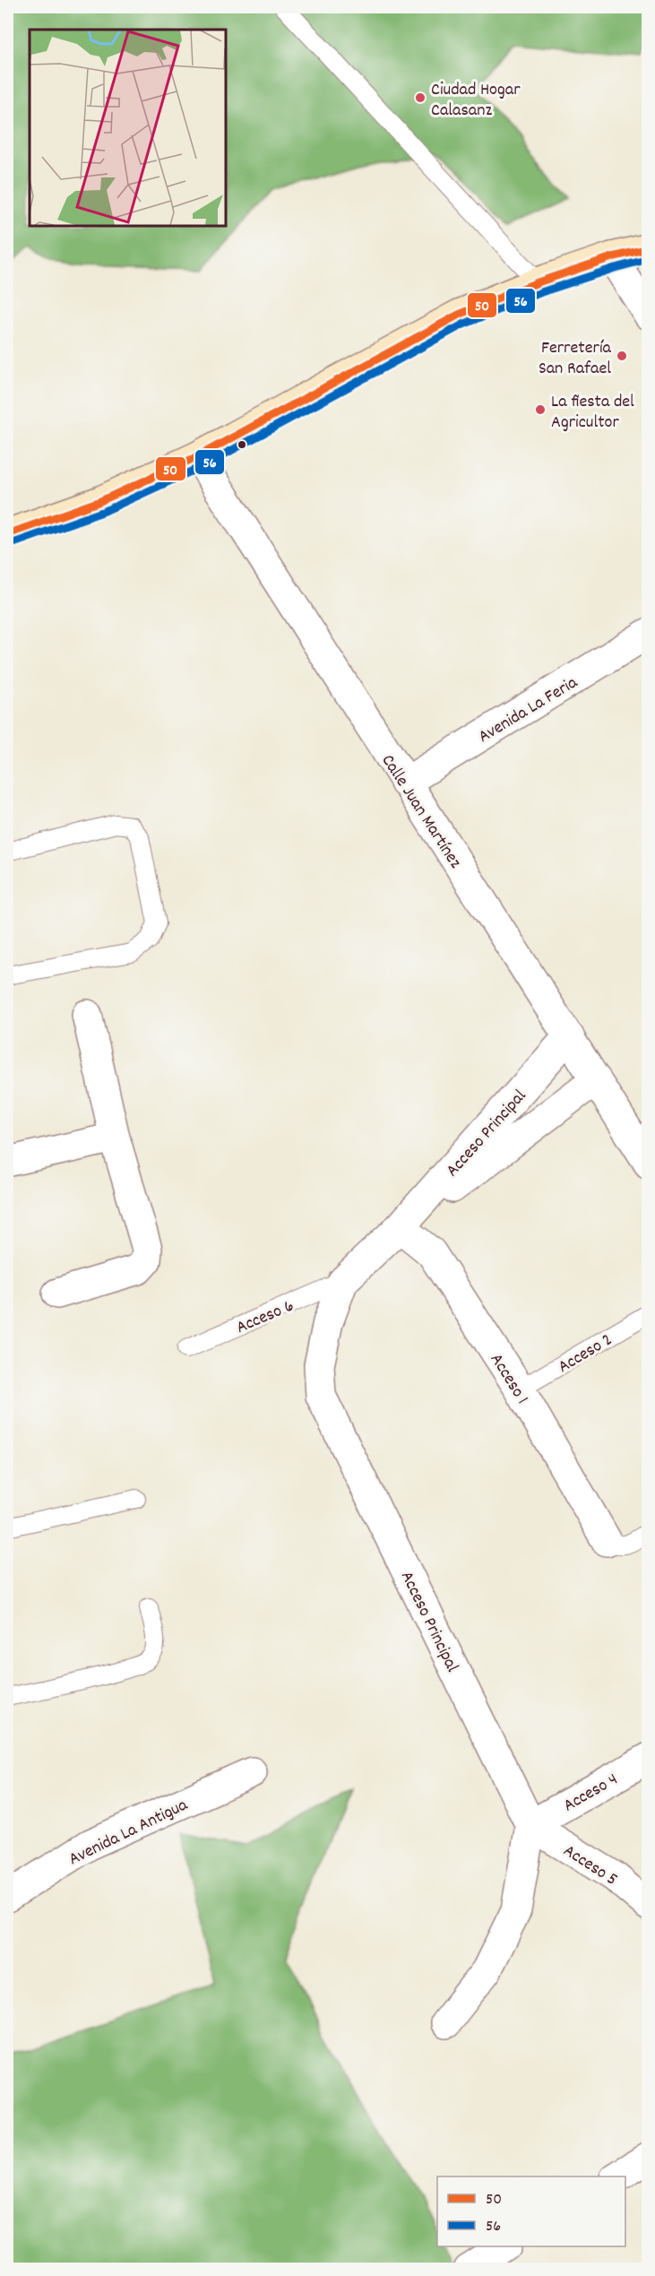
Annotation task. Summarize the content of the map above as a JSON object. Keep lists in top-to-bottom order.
{
  "streets": {
    "street": [
      "Avenida La Feria",
      "Calle Juan Martínez",
      "Acceso Principal",
      "Acceso 1",
      "Acceso 4",
      "Avenida La Antigua",
      "Acceso 5"
    ],
    "lane": ["Acceso 6", "Acceso 2"]
  },
  "crossings": [
    ["Avenida La Feria", "Calle Juan Martínez"],
    ["Calle Juan Martínez", "Acceso Principal"],
    ["Acceso Principal", "Acceso 6"],
    ["Acceso Principal", "Acceso 1"],
    ["Acceso Principal", "Acceso 4"],
    ["Acceso Principal", "Acceso 5"],
    ["Acceso 2", "Acceso 1"],
    ["Acceso 4", "Acceso 5"]
  ],
  "places": ["Ciudad Hogar Calasanz", "Ferretería San Rafael", "La fiesta del Agricultor"],
  "lines": ["transit line 50", "transit line 56"],
  "legend": ["50", "56"]
}
